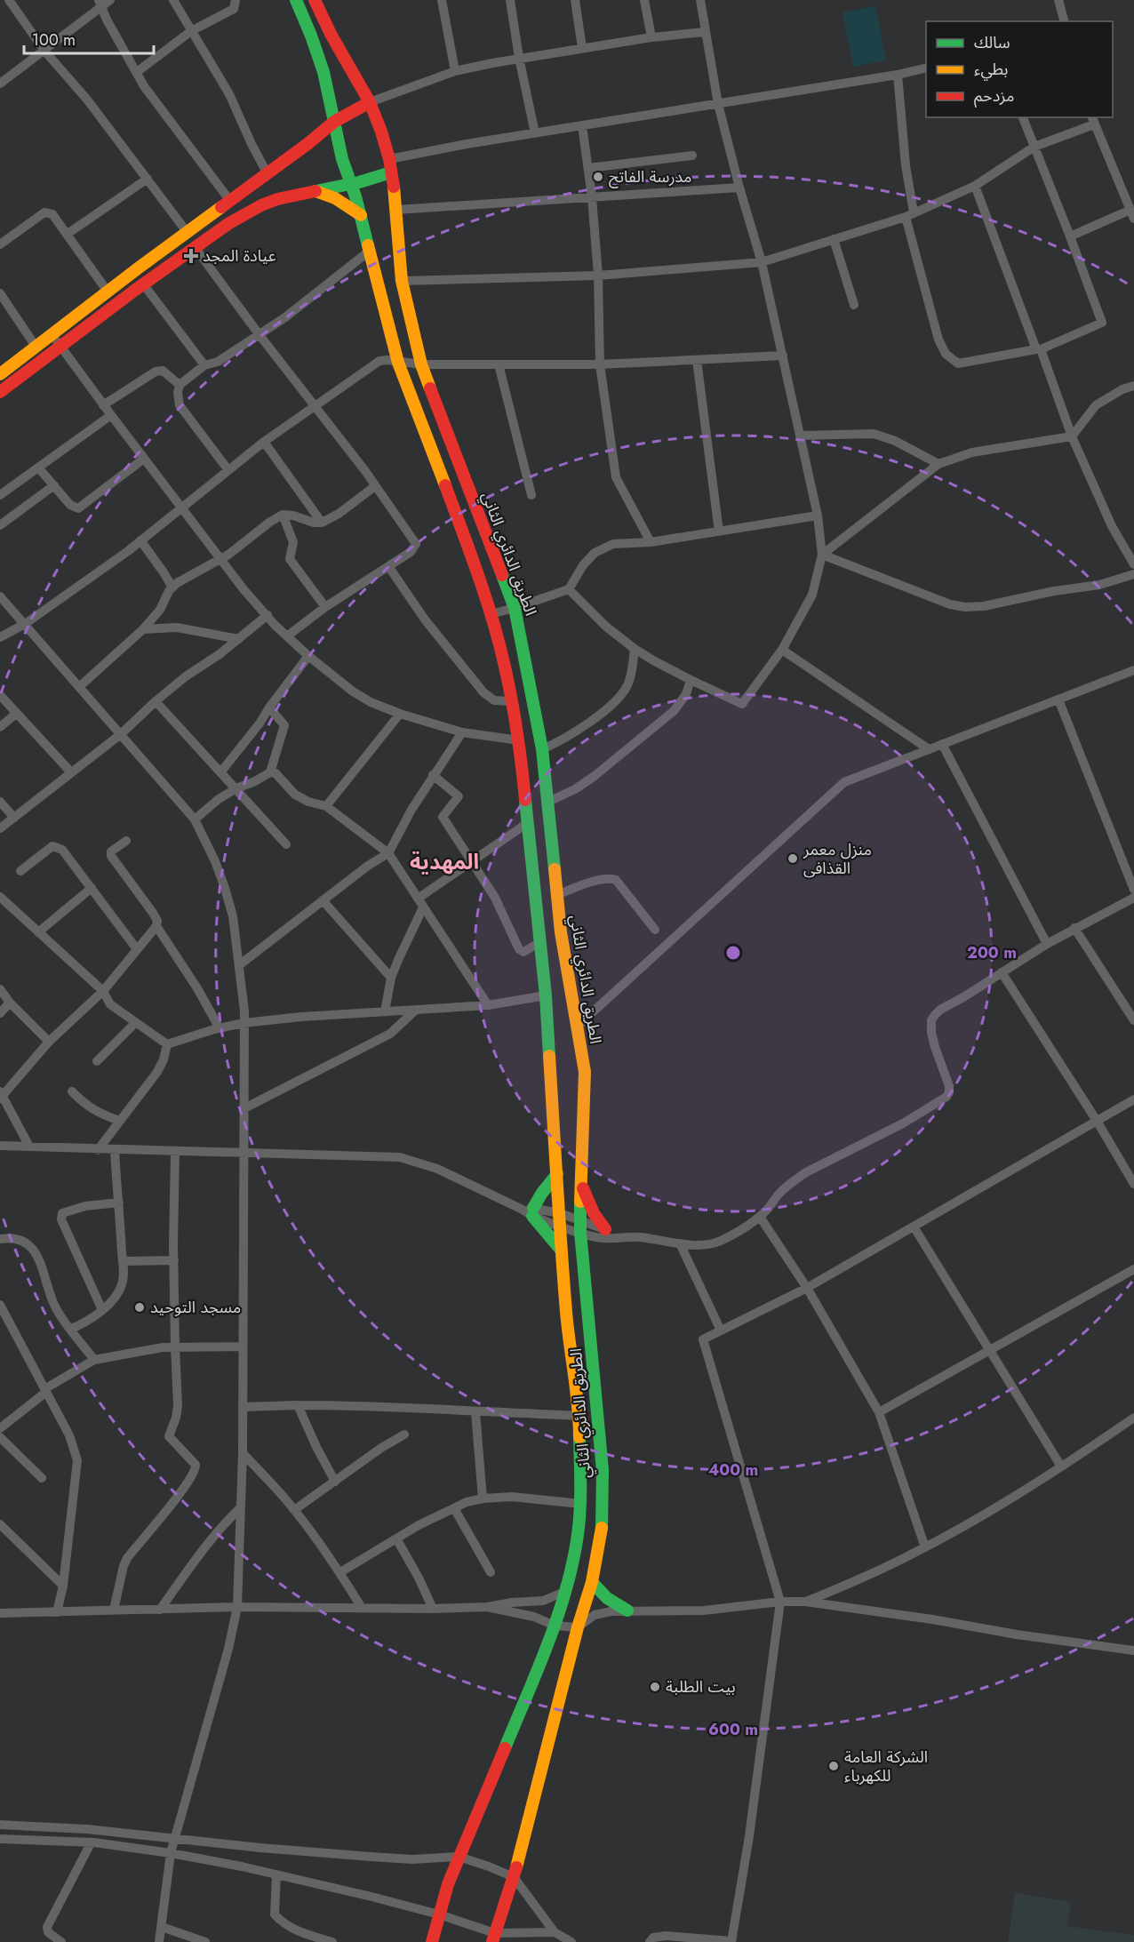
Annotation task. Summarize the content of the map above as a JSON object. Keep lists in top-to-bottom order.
{
  "streets": {
    "main road": ["الطريق الدائري الثاني"]
  },
  "districts": ["المهدية"],
  "places": {
    "other": [
      "مدرسة الفاتح",
      "منزل معمر القذافى",
      "مسجد التوحيد",
      "بيت الطلبة",
      "الشركة العامة للكهرباء"
    ],
    "health": ["عيادة المجد"]
  },
  "legend": ["سالك", "بطيء", "مزدحم"],
  "scale_bar": "100 m",
  "rings": ["200 m", "400 m", "600 m"]
}
